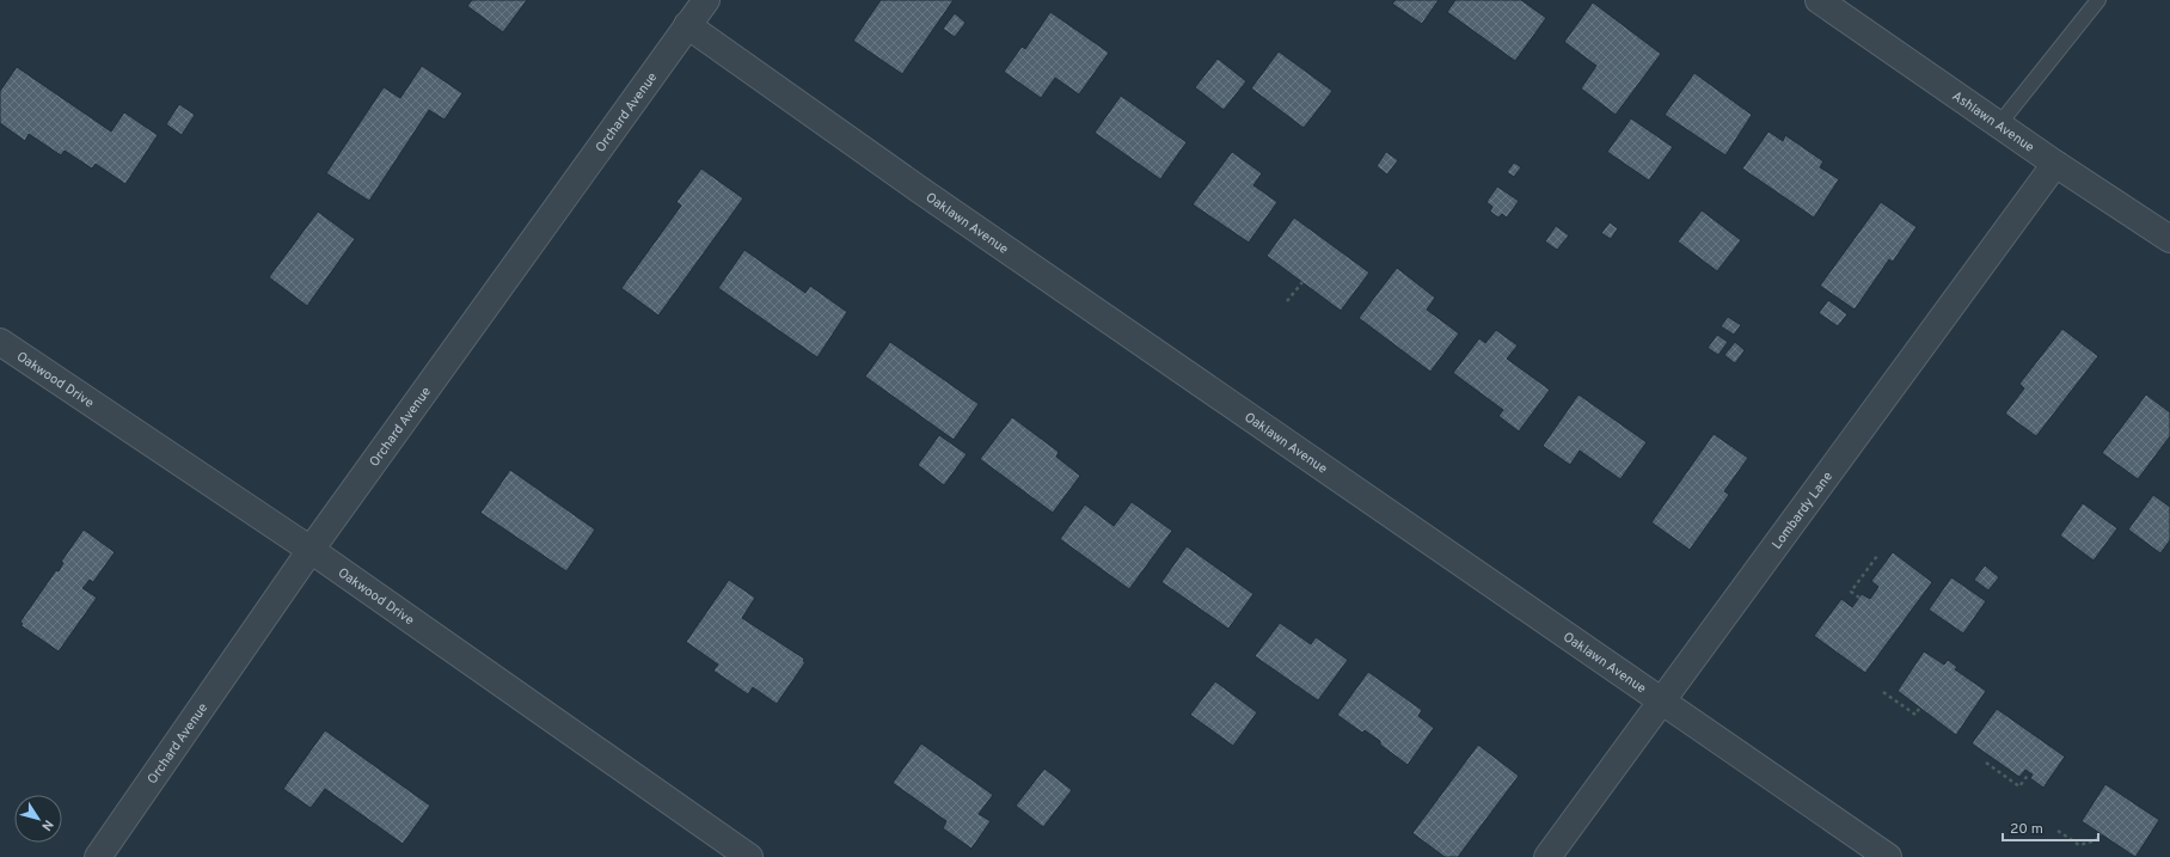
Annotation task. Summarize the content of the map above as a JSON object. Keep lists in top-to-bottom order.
{
  "streets": {
    "street": [
      "Orchard Avenue",
      "Ashlawn Avenue",
      "Oaklawn Avenue",
      "Oakwood Drive",
      "Lombardy Lane"
    ]
  },
  "crossings": [
    ["Orchard Avenue", "Oaklawn Avenue"],
    ["Orchard Avenue", "Oakwood Drive"],
    ["Ashlawn Avenue", "Lombardy Lane"],
    ["Oaklawn Avenue", "Lombardy Lane"]
  ],
  "scale_bar": "20 m",
  "north": "bottom right"
}
